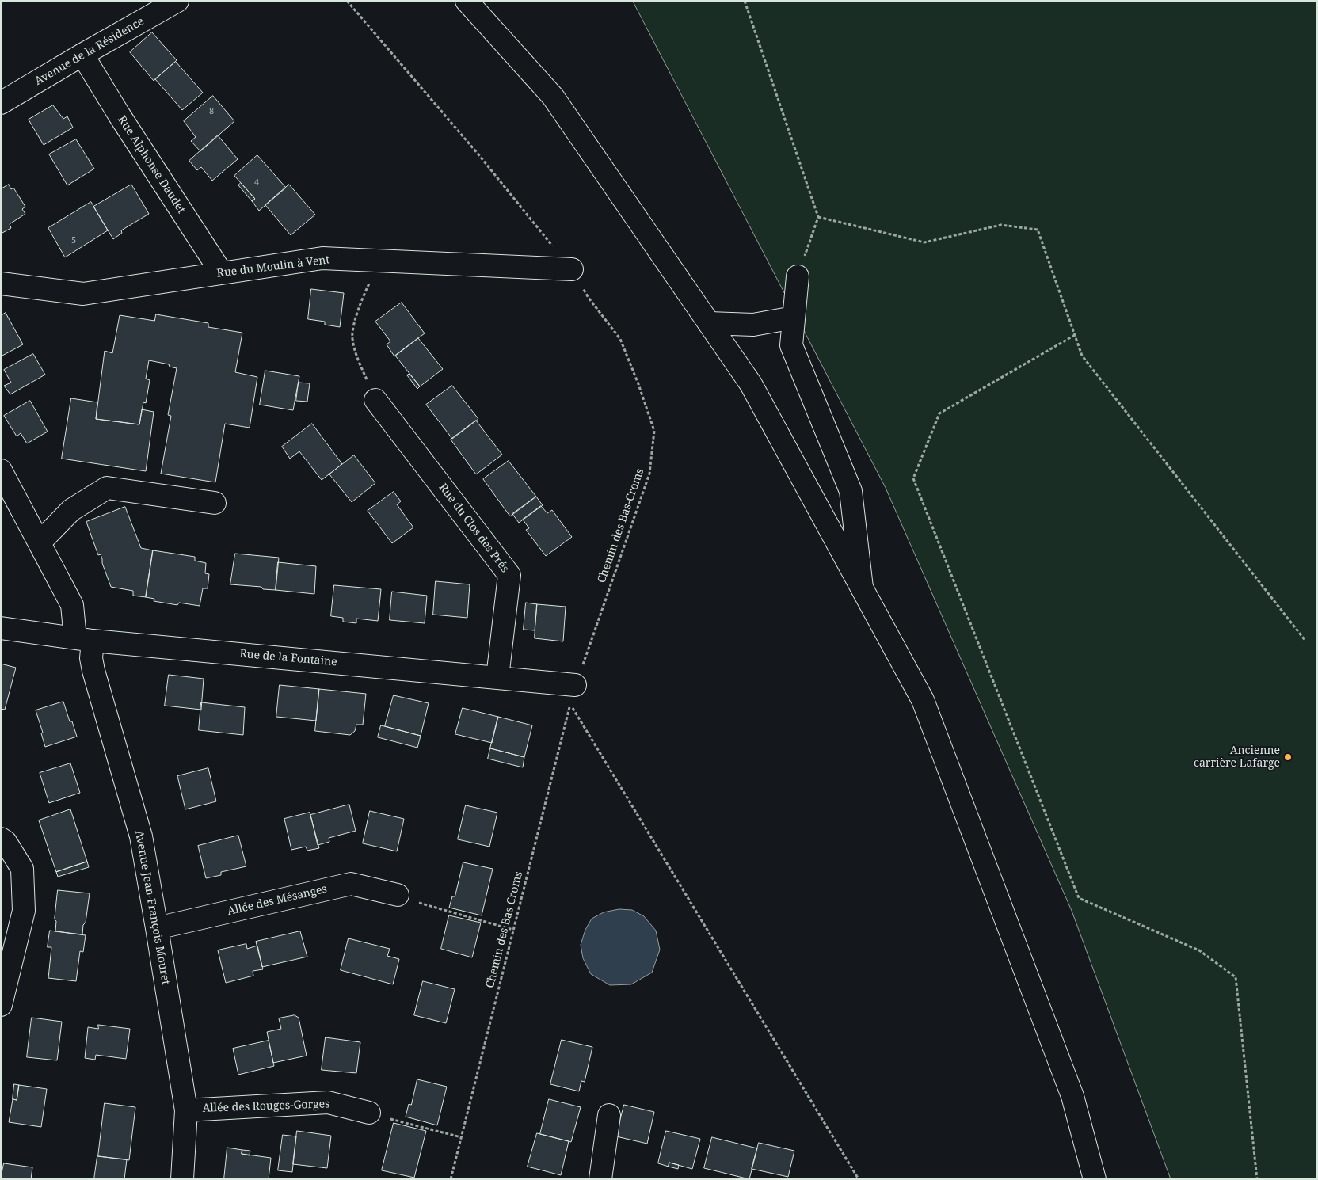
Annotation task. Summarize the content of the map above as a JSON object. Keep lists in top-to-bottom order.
{
  "streets": {
    "street": [
      "Avenue de la Résidence",
      "Rue Alphonse Daudet",
      "Rue du Moulin à Vent",
      "Rue du Clos des Prés",
      "Rue de la Fontaine",
      "Allée des Mésanges",
      "Avenue Jean-François Mouret",
      "Allée des Rouges-Gorges"
    ],
    "path": ["Chemin des Bas-Croms", "Chemin des Bas Croms"]
  },
  "crossings": [
    ["Avenue de la Résidence", "Rue Alphonse Daudet"],
    ["Rue Alphonse Daudet", "Rue du Moulin à Vent"],
    ["Rue du Moulin à Vent", "Chemin des Bas-Croms"],
    ["Chemin des Bas-Croms", "Rue de la Fontaine"],
    ["Chemin des Bas-Croms", "Chemin des Bas Croms"],
    ["Rue du Clos des Prés", "Rue de la Fontaine"],
    ["Rue de la Fontaine", "Avenue Jean-François Mouret"],
    ["Rue de la Fontaine", "Chemin des Bas Croms"],
    ["Allée des Mésanges", "Avenue Jean-François Mouret"],
    ["Avenue Jean-François Mouret", "Allée des Rouges-Gorges"]
  ],
  "places": ["Ancienne carrière Lafarge"],
  "house_numbers": ["8", "4", "5"]
}
